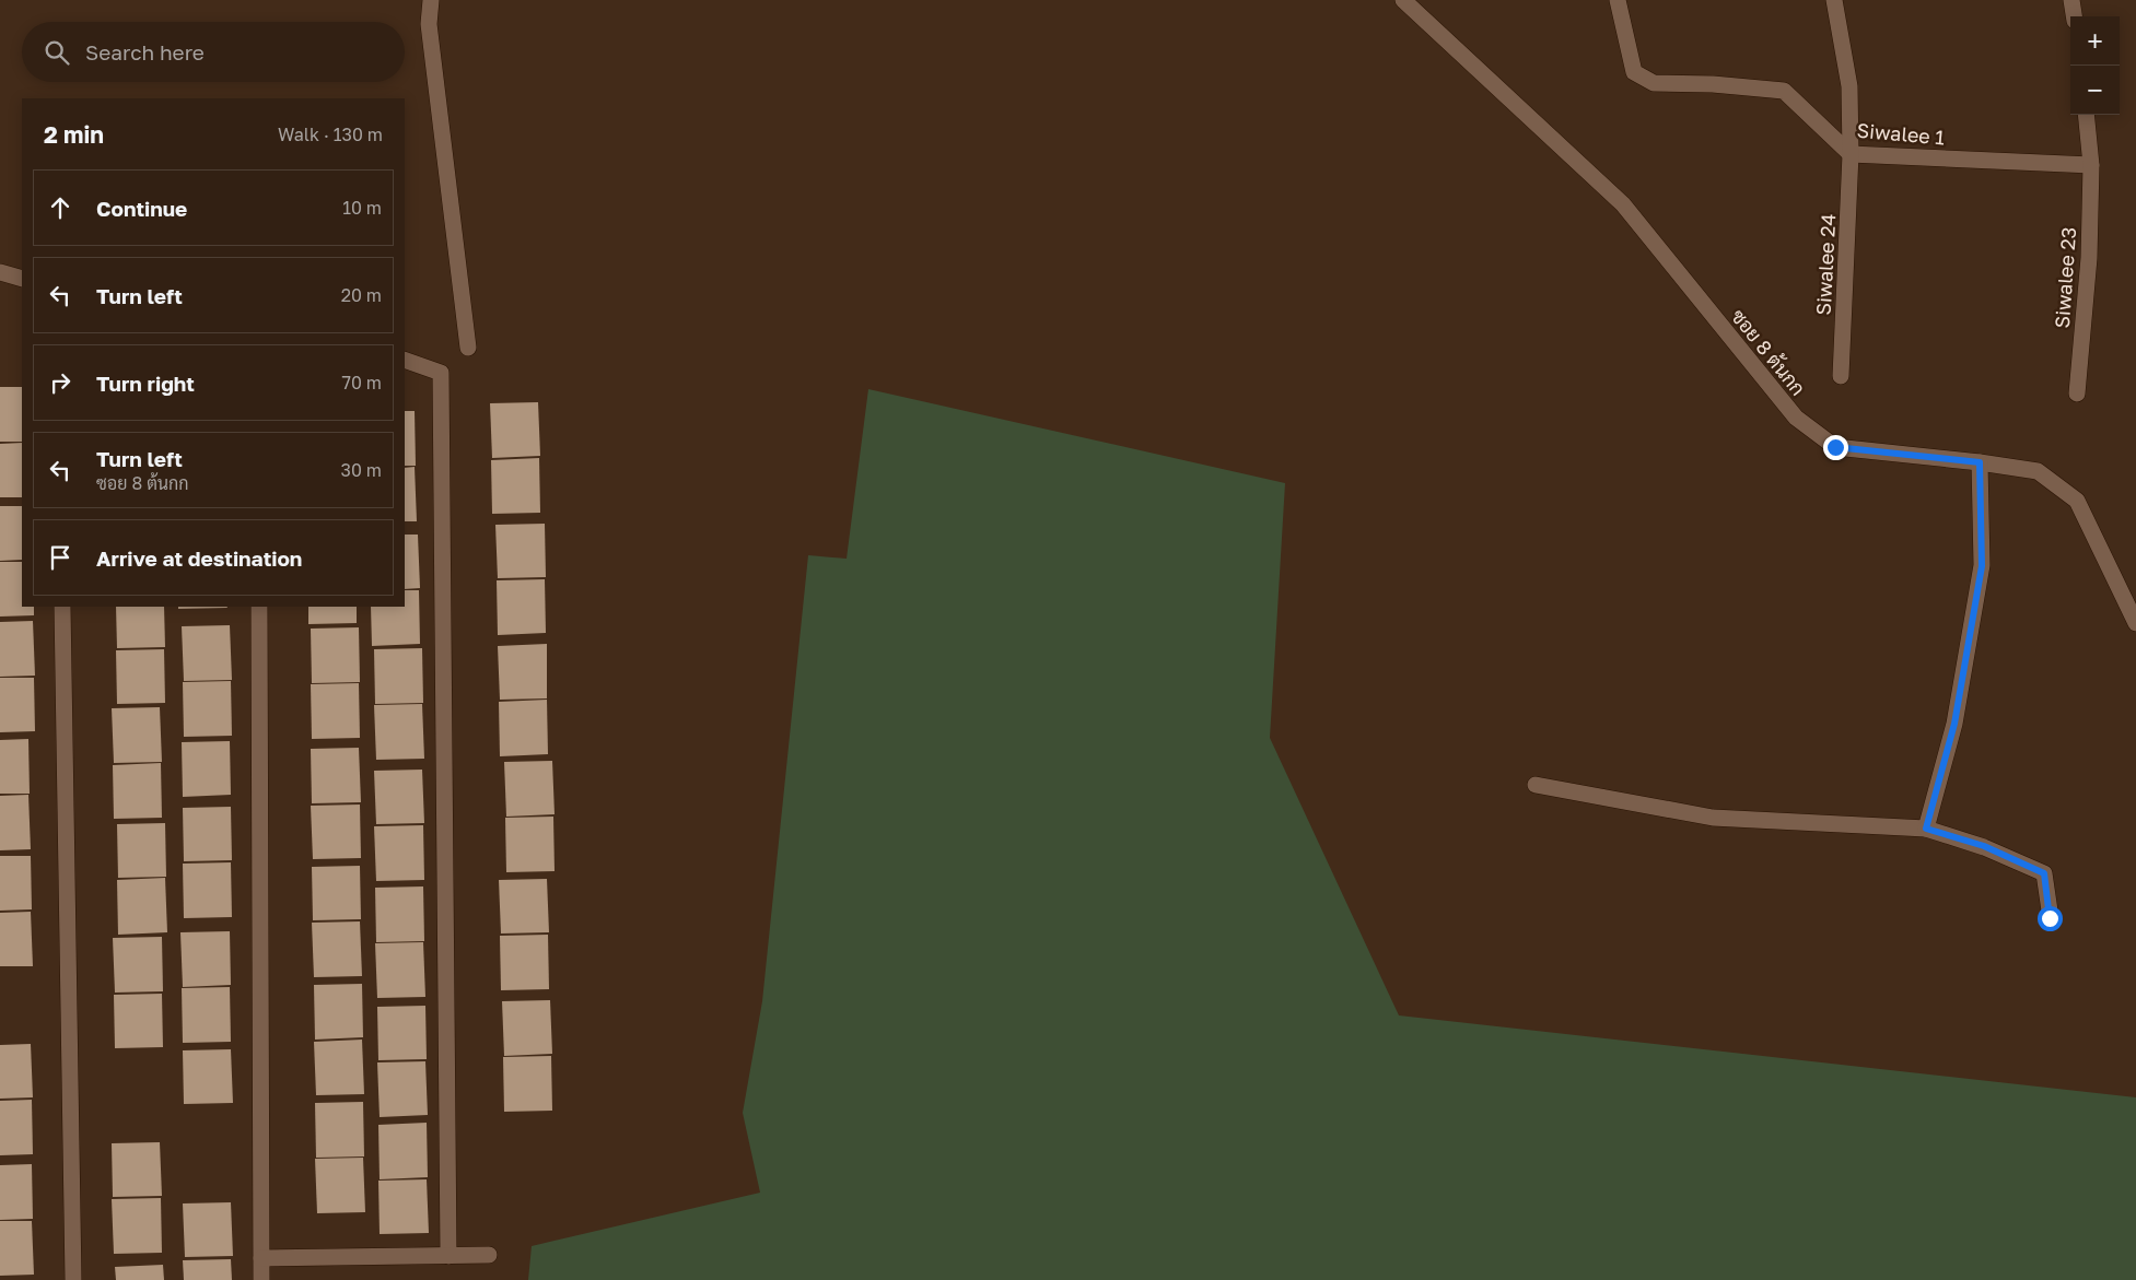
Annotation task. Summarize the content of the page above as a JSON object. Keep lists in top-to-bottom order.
{
  "streets": {
    "street": [
      "Siwalee 1",
      "Siwalee 24",
      "Siwalee 23",
      "ซอย 8 ต้นกก"
    ]
  },
  "crossings": [
    ["Siwalee 1", "Siwalee 24"],
    ["Siwalee 1", "Siwalee 23"]
  ],
  "page": {
    "map_buttons": ["+", "−"],
    "search": "Search here",
    "heading": ["2 min", "Walk · 130 m"],
    "list": [
      ["Continue", "10 m"],
      ["Turn left", "20 m"],
      ["Turn right", "70 m"],
      ["Turn left", "ซอย 8 ต้นกก", "30 m"],
      "Arrive at destination"
    ]
  }
}
